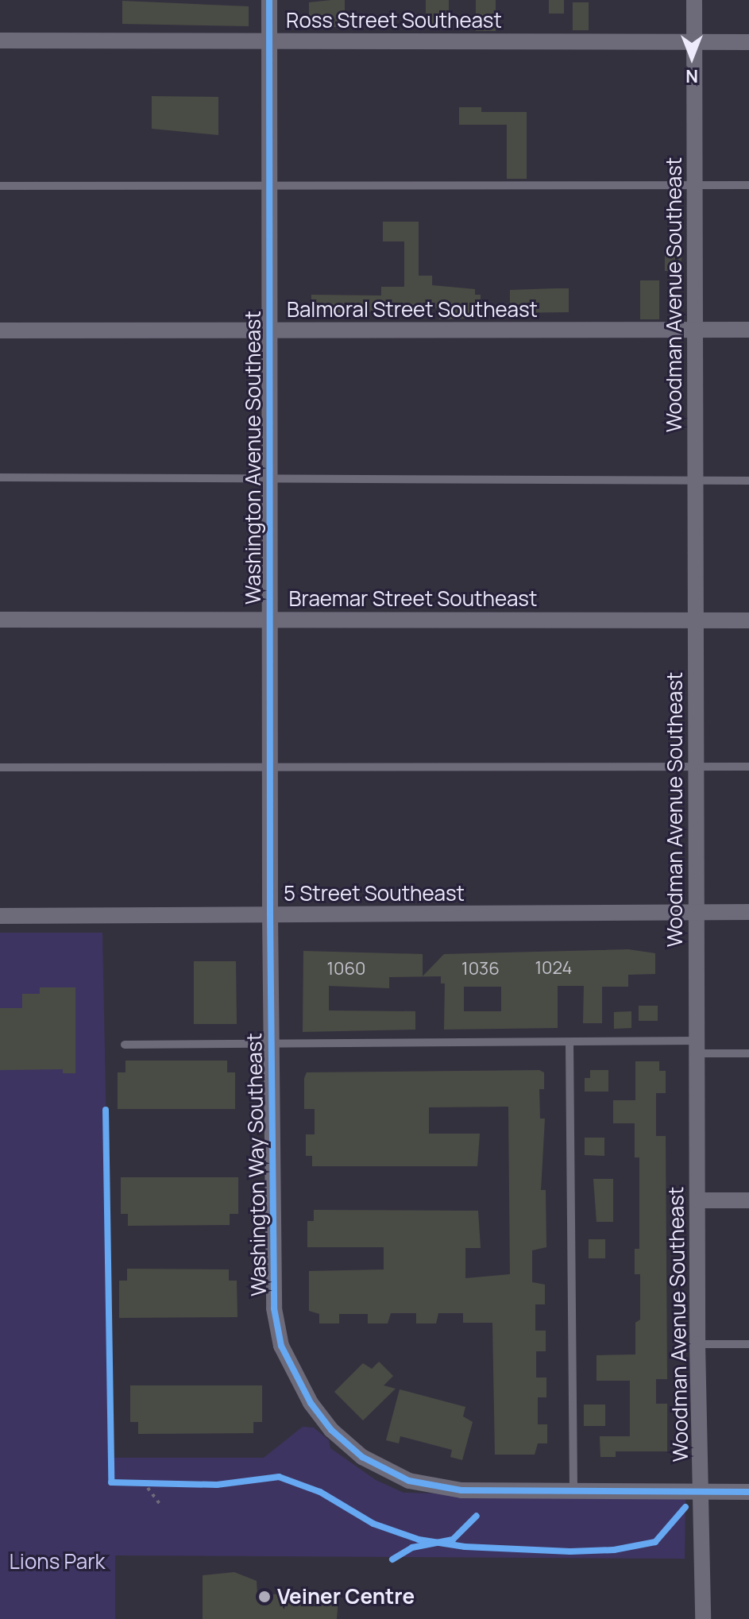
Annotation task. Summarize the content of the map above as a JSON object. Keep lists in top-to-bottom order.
{
  "streets": {
    "street": [
      "Ross Street Southeast",
      "Woodman Avenue Southeast",
      "Balmoral Street Southeast",
      "Washington Avenue Southeast",
      "Braemar Street Southeast",
      "5 Street Southeast",
      "Washington Way Southeast"
    ]
  },
  "crossings": [
    ["Ross Street Southeast", "Woodman Avenue Southeast"],
    ["Ross Street Southeast", "Washington Avenue Southeast"],
    ["Woodman Avenue Southeast", "Balmoral Street Southeast"],
    ["Woodman Avenue Southeast", "Braemar Street Southeast"],
    ["Woodman Avenue Southeast", "5 Street Southeast"],
    ["Woodman Avenue Southeast", "Washington Way Southeast"],
    ["Balmoral Street Southeast", "Washington Avenue Southeast"],
    ["Washington Avenue Southeast", "Braemar Street Southeast"],
    ["Washington Avenue Southeast", "5 Street Southeast"],
    ["Washington Avenue Southeast", "Washington Way Southeast"],
    ["5 Street Southeast", "Washington Way Southeast"]
  ],
  "parks": ["Lions Park"],
  "places": ["Veiner Centre"],
  "house_numbers": ["1024", "1060", "1036"],
  "north": "bottom"
}
